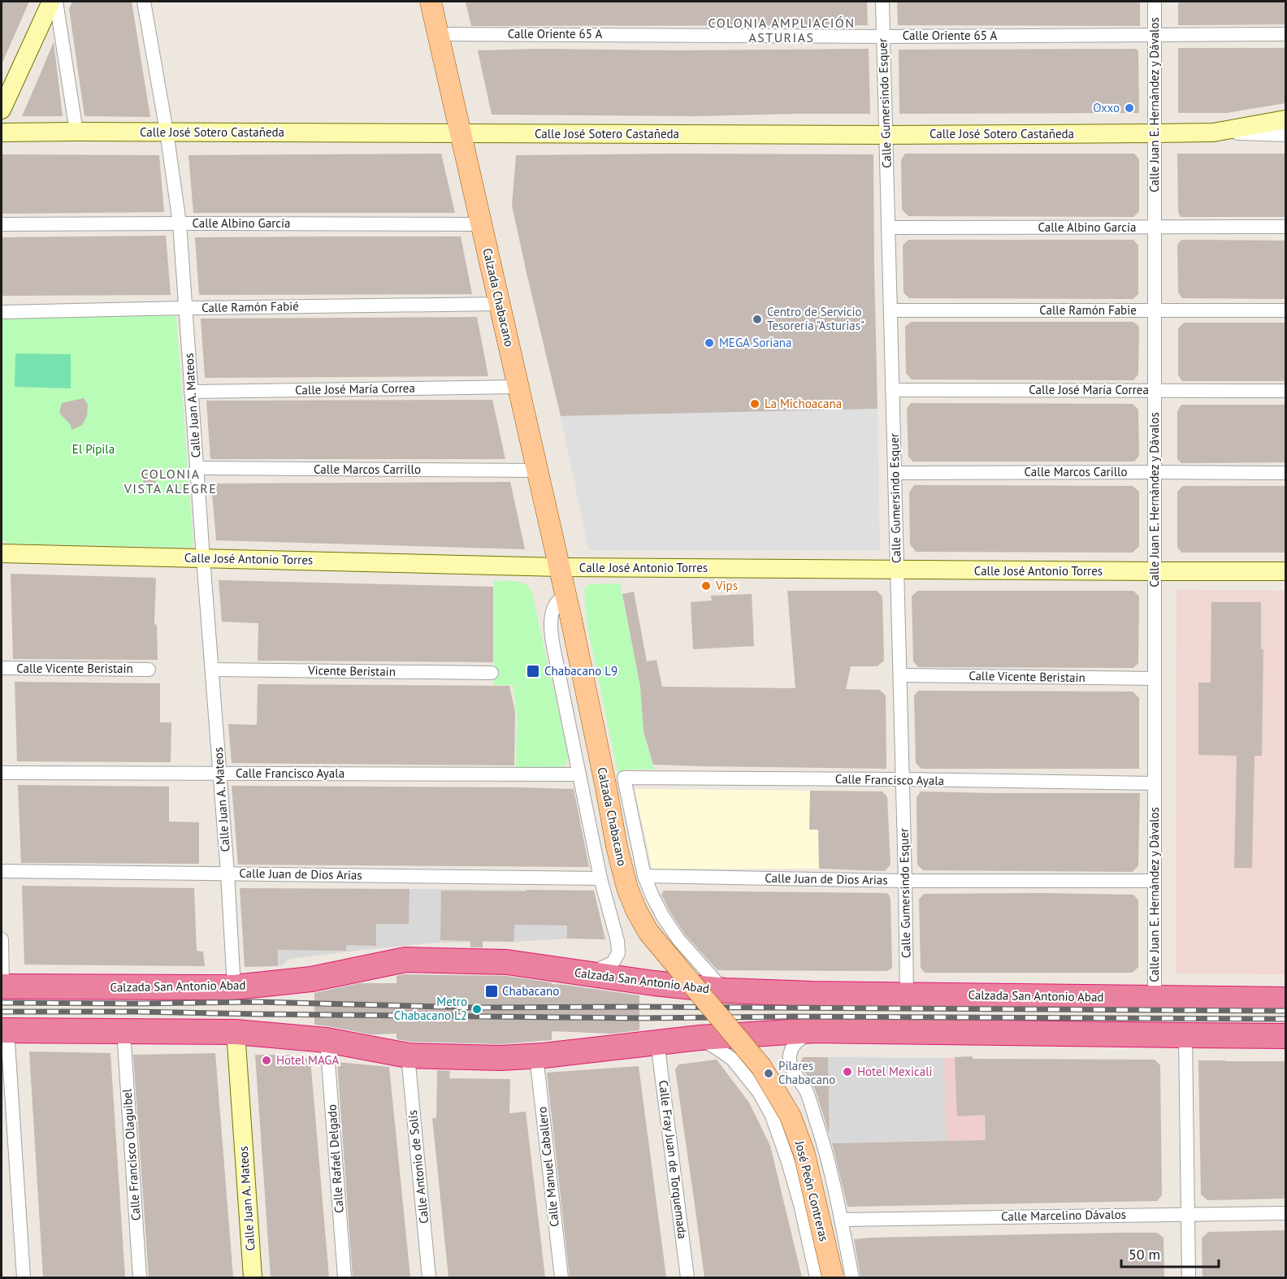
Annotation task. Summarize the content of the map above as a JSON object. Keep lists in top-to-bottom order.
{
  "streets": {
    "highway": ["Calzada San Antonio Abad"],
    "main road": ["Calzada Chabacano", "José Peón Contreras"],
    "street": [
      "Calle Oriente 65 A",
      "Calle Gumersindo Esquer",
      "Calle Juan E. Hernández y Dávalos",
      "Calle José Sotero Castañeda",
      "Calle Albino García",
      "Calle Ramón Fabié",
      "Calle Ramón Fabie",
      "Calle José María Correa",
      "Calle Juan A. Mateos",
      "Calle Marcos Carrillo",
      "Calle Marcos Carillo",
      "Calle José Antonio Torres",
      "Calle Vicente Beristain",
      "Vicente Beristain",
      "Calle Francisco Ayala",
      "Calle Juan de Dios Arias",
      "Calle Francisco Olaguibel",
      "Calle Rafaél Delgado",
      "Calle Fray Juan de Torquemada",
      "Calle Antonio de Solís",
      "Calle Manuel Caballero",
      "Calle Marcelino Dávalos"
    ]
  },
  "crossings": [
    ["Calle Oriente 65 A", "Calle Gumersindo Esquer"],
    ["Calle Oriente 65 A", "Calle Juan E. Hernández y Dávalos"],
    ["Calle Oriente 65 A", "Calzada Chabacano"],
    ["Calle Gumersindo Esquer", "Calle José Sotero Castañeda"],
    ["Calle Gumersindo Esquer", "Calle Albino García"],
    ["Calle Gumersindo Esquer", "Calle Ramón Fabie"],
    ["Calle Gumersindo Esquer", "Calle José María Correa"],
    ["Calle Gumersindo Esquer", "Calle Marcos Carillo"],
    ["Calle Gumersindo Esquer", "Calle José Antonio Torres"],
    ["Calle Gumersindo Esquer", "Calle Vicente Beristain"],
    ["Calle Gumersindo Esquer", "Calle Francisco Ayala"],
    ["Calle Gumersindo Esquer", "Calle Juan de Dios Arias"],
    ["Calle Gumersindo Esquer", "Calzada San Antonio Abad"],
    ["Calle Juan E. Hernández y Dávalos", "Calle José Sotero Castañeda"],
    ["Calle Juan E. Hernández y Dávalos", "Calle Albino García"],
    ["Calle Juan E. Hernández y Dávalos", "Calle Ramón Fabie"],
    ["Calle Juan E. Hernández y Dávalos", "Calle José María Correa"],
    ["Calle Juan E. Hernández y Dávalos", "Calle Marcos Carillo"],
    ["Calle Juan E. Hernández y Dávalos", "Calle José Antonio Torres"],
    ["Calle Juan E. Hernández y Dávalos", "Calle Vicente Beristain"],
    ["Calle Juan E. Hernández y Dávalos", "Calle Francisco Ayala"],
    ["Calle Juan E. Hernández y Dávalos", "Calle Juan de Dios Arias"],
    ["Calle Juan E. Hernández y Dávalos", "Calzada San Antonio Abad"],
    ["Calle José Sotero Castañeda", "Calzada Chabacano"],
    ["Calle José Sotero Castañeda", "Calle Juan A. Mateos"],
    ["Calle Albino García", "Calzada Chabacano"],
    ["Calle Albino García", "Calle Juan A. Mateos"],
    ["Calzada Chabacano", "Calle Ramón Fabié"],
    ["Calzada Chabacano", "Calle José María Correa"],
    ["Calzada Chabacano", "Calle Marcos Carrillo"],
    ["Calzada Chabacano", "Calle José Antonio Torres"],
    ["Calzada Chabacano", "Calle Francisco Ayala"],
    ["Calzada Chabacano", "Calle Juan de Dios Arias"],
    ["Calzada Chabacano", "Calzada San Antonio Abad"],
    ["Calzada Chabacano", "José Peón Contreras"],
    ["Calle Ramón Fabié", "Calle Juan A. Mateos"],
    ["Calle José María Correa", "Calle Juan A. Mateos"],
    ["Calle Juan A. Mateos", "Calle Marcos Carrillo"],
    ["Calle Juan A. Mateos", "Calle José Antonio Torres"],
    ["Calle Juan A. Mateos", "Vicente Beristain"],
    ["Calle Juan A. Mateos", "Calle Francisco Ayala"],
    ["Calle Juan A. Mateos", "Calle Juan de Dios Arias"],
    ["Calle Juan A. Mateos", "Calzada San Antonio Abad"],
    ["José Peón Contreras", "Calle Marcelino Dávalos"]
  ],
  "districts": ["COLONIA AMPLIACIÓN ASTURIAS", "COLONIA VISTA ALEGRE"],
  "parks": ["El Pípila"],
  "places": {
    "other": [
      "Oxxo",
      "Centro de Servicio Tesorería \"Asturias\"",
      "MEGA Soriana",
      "La Michoacana",
      "Vips",
      "Metro Chabacano L2",
      "Hotel MAGA",
      "Hotel Mexicali",
      "Pilares Chabacano"
    ],
    "transit": ["Chabacano L9", "Chabacano"]
  },
  "scale_bar": "50 m"
}
